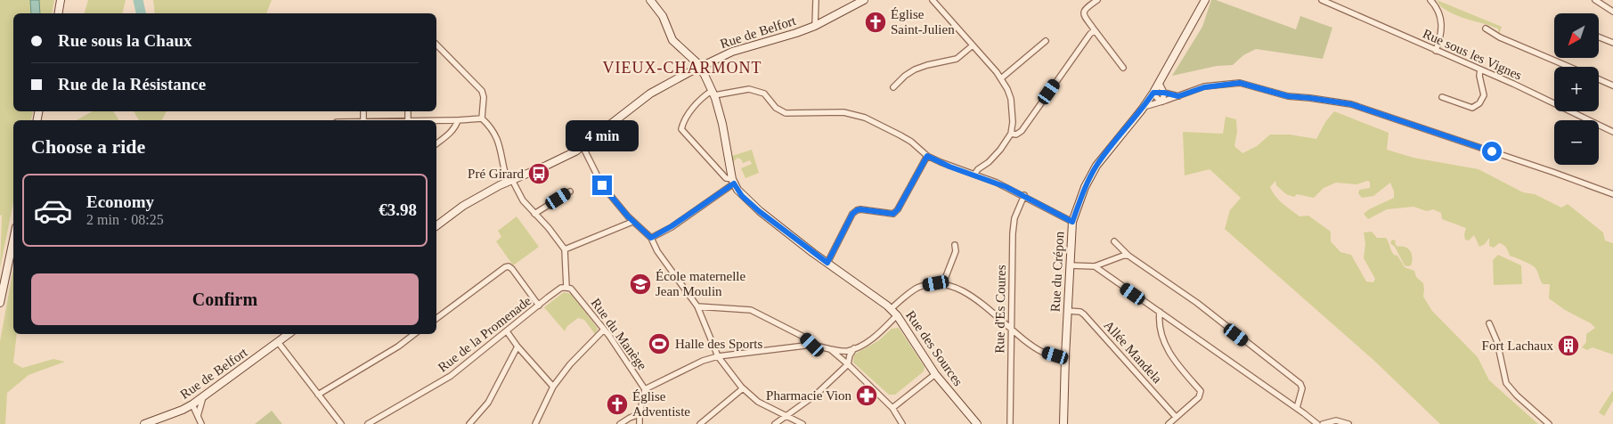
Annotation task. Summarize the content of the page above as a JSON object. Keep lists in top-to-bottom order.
{
  "streets": {
    "street": [
      "Rue de Belfort",
      "Rue sous les Vignes",
      "Rue du Crépon",
      "Rue d'Es Coures",
      "Rue de la Promenade",
      "Rue du Manège",
      "Rue des Sources",
      "Allée Mandela"
    ]
  },
  "crossings": [
    ["Rue de Belfort", "Rue des Sources"],
    ["Rue du Crépon", "Allée Mandela"],
    ["Rue de la Promenade", "Rue du Manège"]
  ],
  "districts": ["VIEUX-CHARMONT"],
  "places": {
    "church": ["Église Saint-Julien", "Église Adventiste"],
    "bus stop": ["Pré Girard"],
    "school or university": ["École maternelle Jean Moulin"],
    "sports": ["Halle des Sports"],
    "building": ["Fort Lachaux"],
    "pharmacy": ["Pharmacie Vion"]
  },
  "north": "bottom left",
  "page": {
    "map_buttons": ["+", "−"],
    "banner": ["Rue sous la Chaux", "Rue de la Résistance"],
    "bubble": "4 min",
    "heading": "Choose a ride",
    "list": [
      {
        "name": "Economy",
        "note": "2 min · 08:25",
        "value": "€3.98"
      }
    ],
    "buttons": "Confirm"
  }
}
